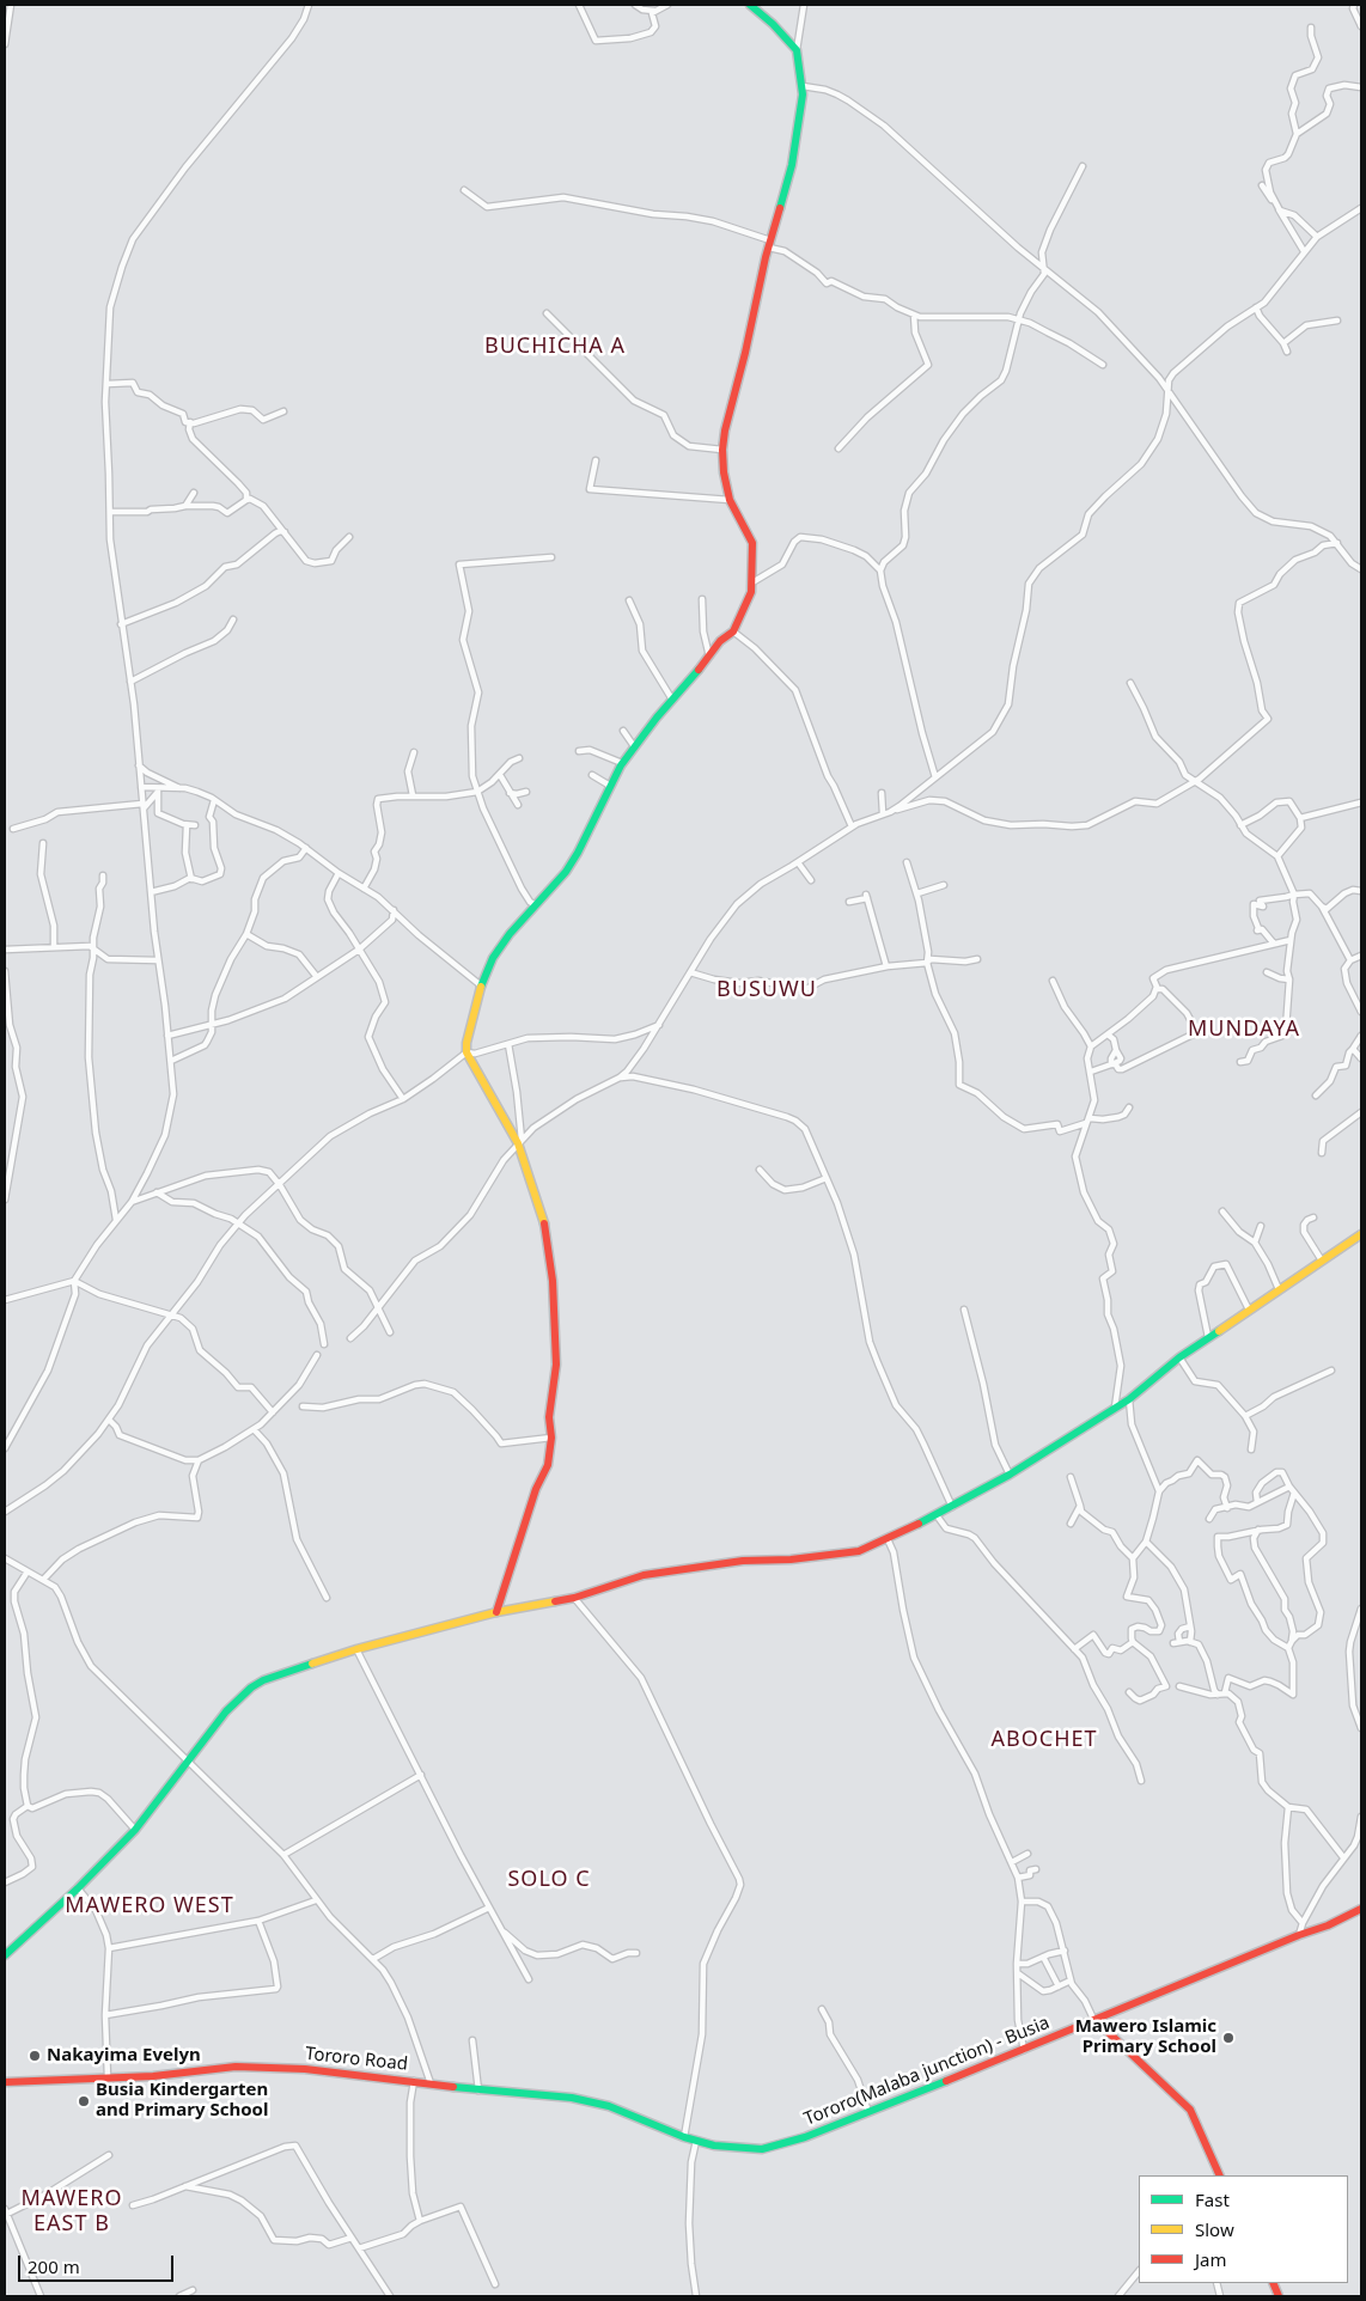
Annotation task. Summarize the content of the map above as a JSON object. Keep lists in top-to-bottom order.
{
  "streets": {
    "main road": ["Tororo Road", "Tororo(Malaba junction) - Busia"]
  },
  "crossings": [
    ["Tororo Road", "Tororo(Malaba junction) - Busia"]
  ],
  "districts": [
    "BUCHICHA A",
    "BUSUWU",
    "MUNDAYA",
    "ABOCHET",
    "SOLO C",
    "MAWERO WEST",
    "MAWERO EAST B"
  ],
  "places": ["Mawero Islamic Primary School", "Nakayima Evelyn", "Busia Kindergarten and Primary School"],
  "legend": ["Fast", "Slow", "Jam"],
  "scale_bar": "200 m"
}
